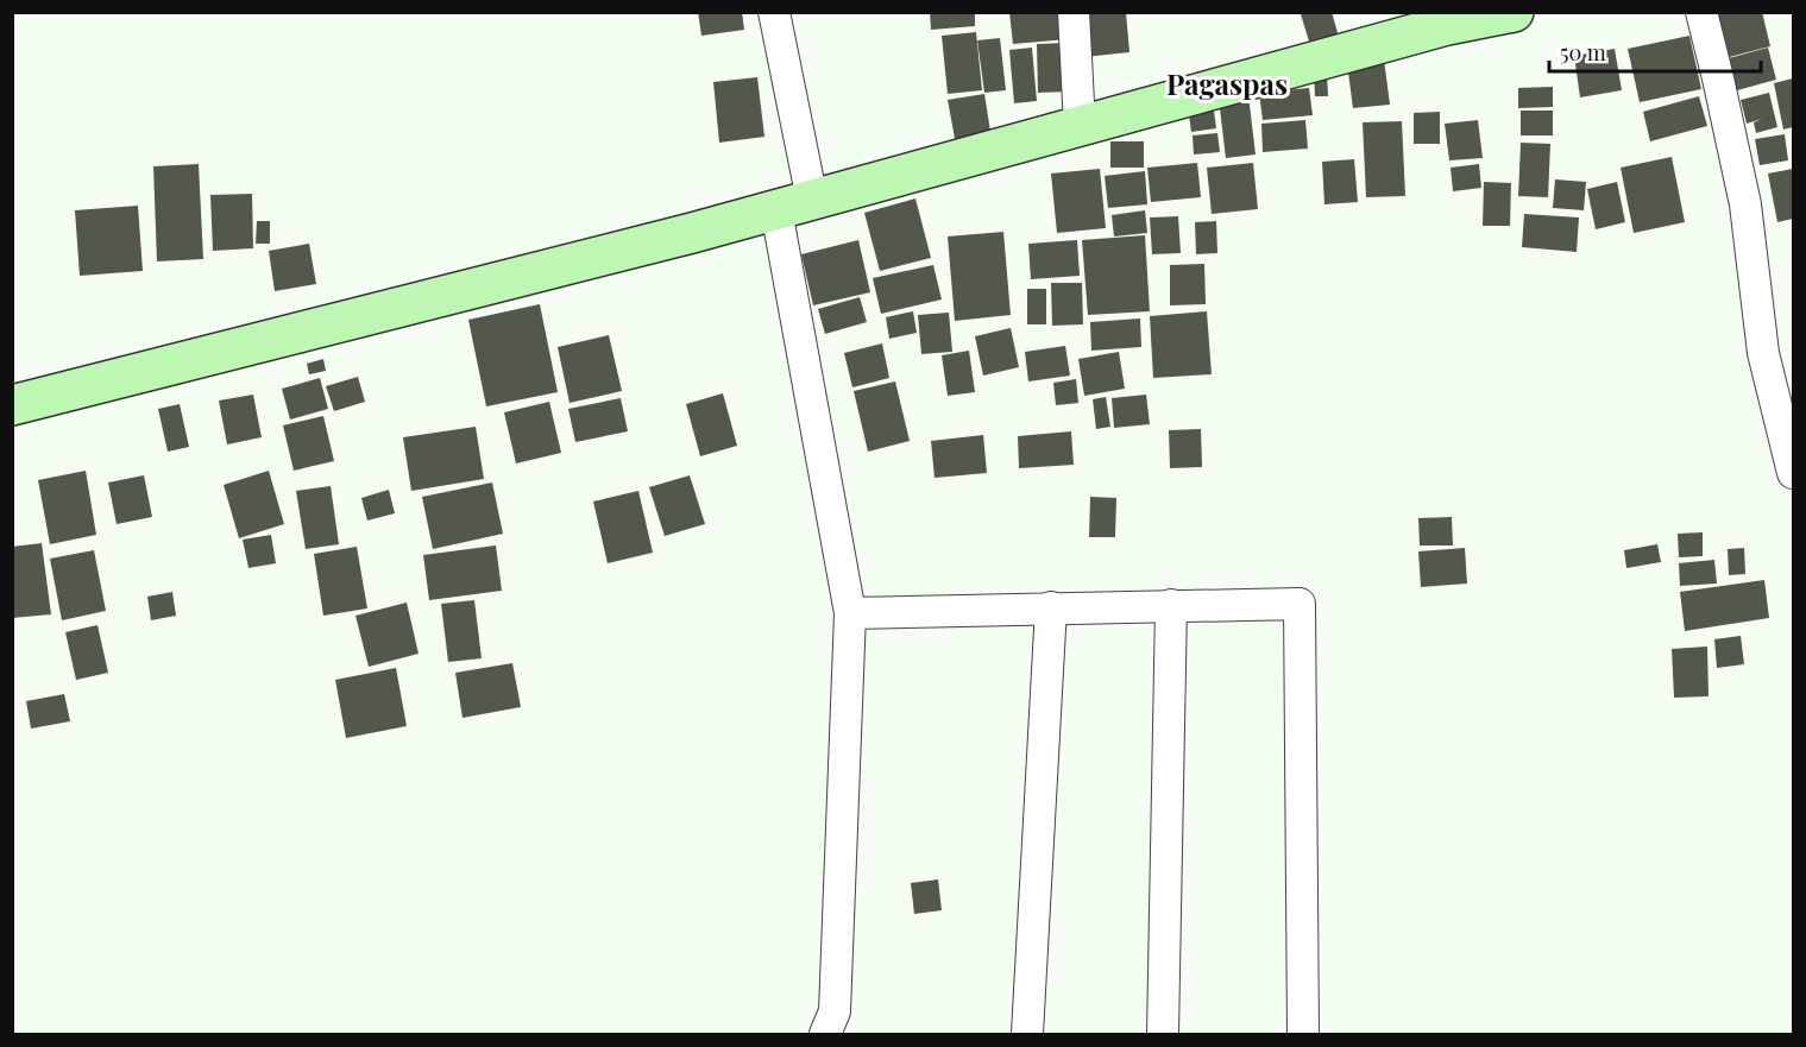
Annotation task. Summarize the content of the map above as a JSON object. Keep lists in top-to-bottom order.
{
  "districts": ["Pagaspas"],
  "scale_bar": "50 m"
}
